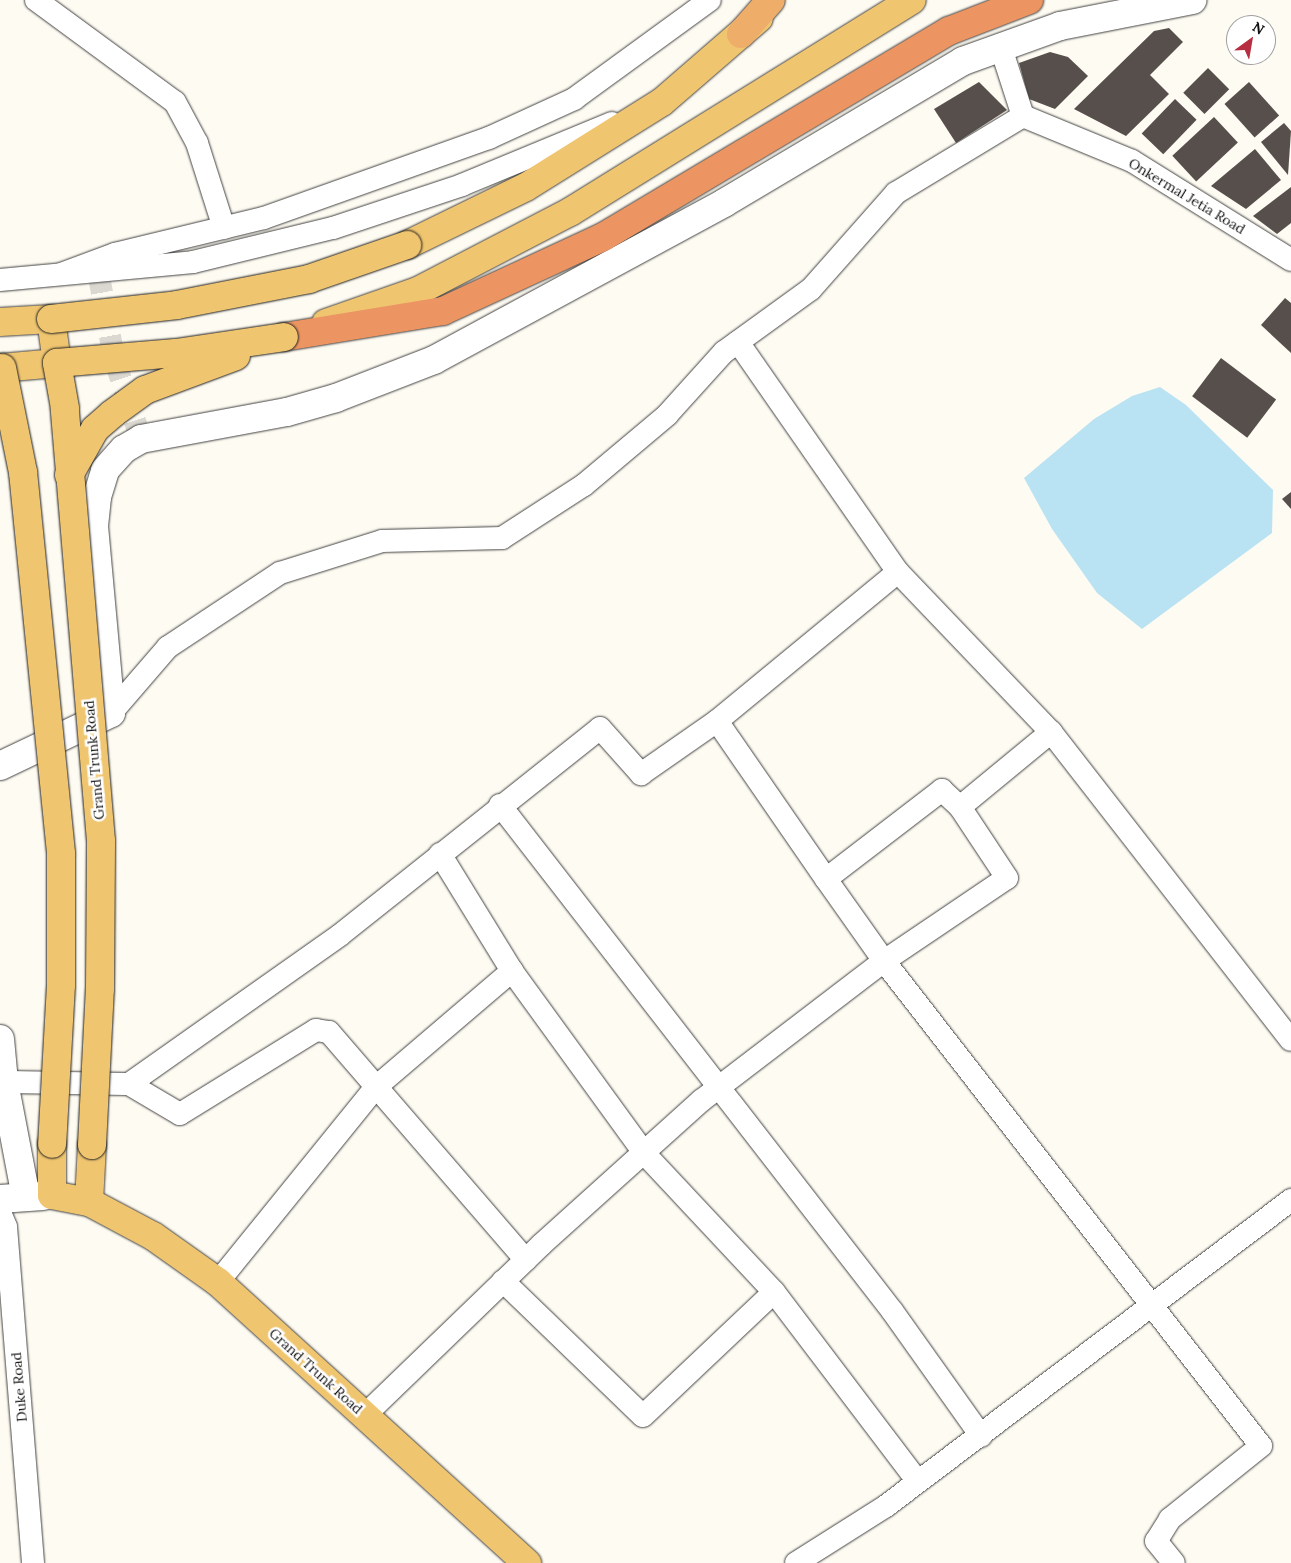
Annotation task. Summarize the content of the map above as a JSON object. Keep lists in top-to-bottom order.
{
  "streets": {
    "main road": ["Grand Trunk Road"],
    "street": ["Onkermal Jetia Road", "Duke Road"]
  },
  "north": "top right"
}
